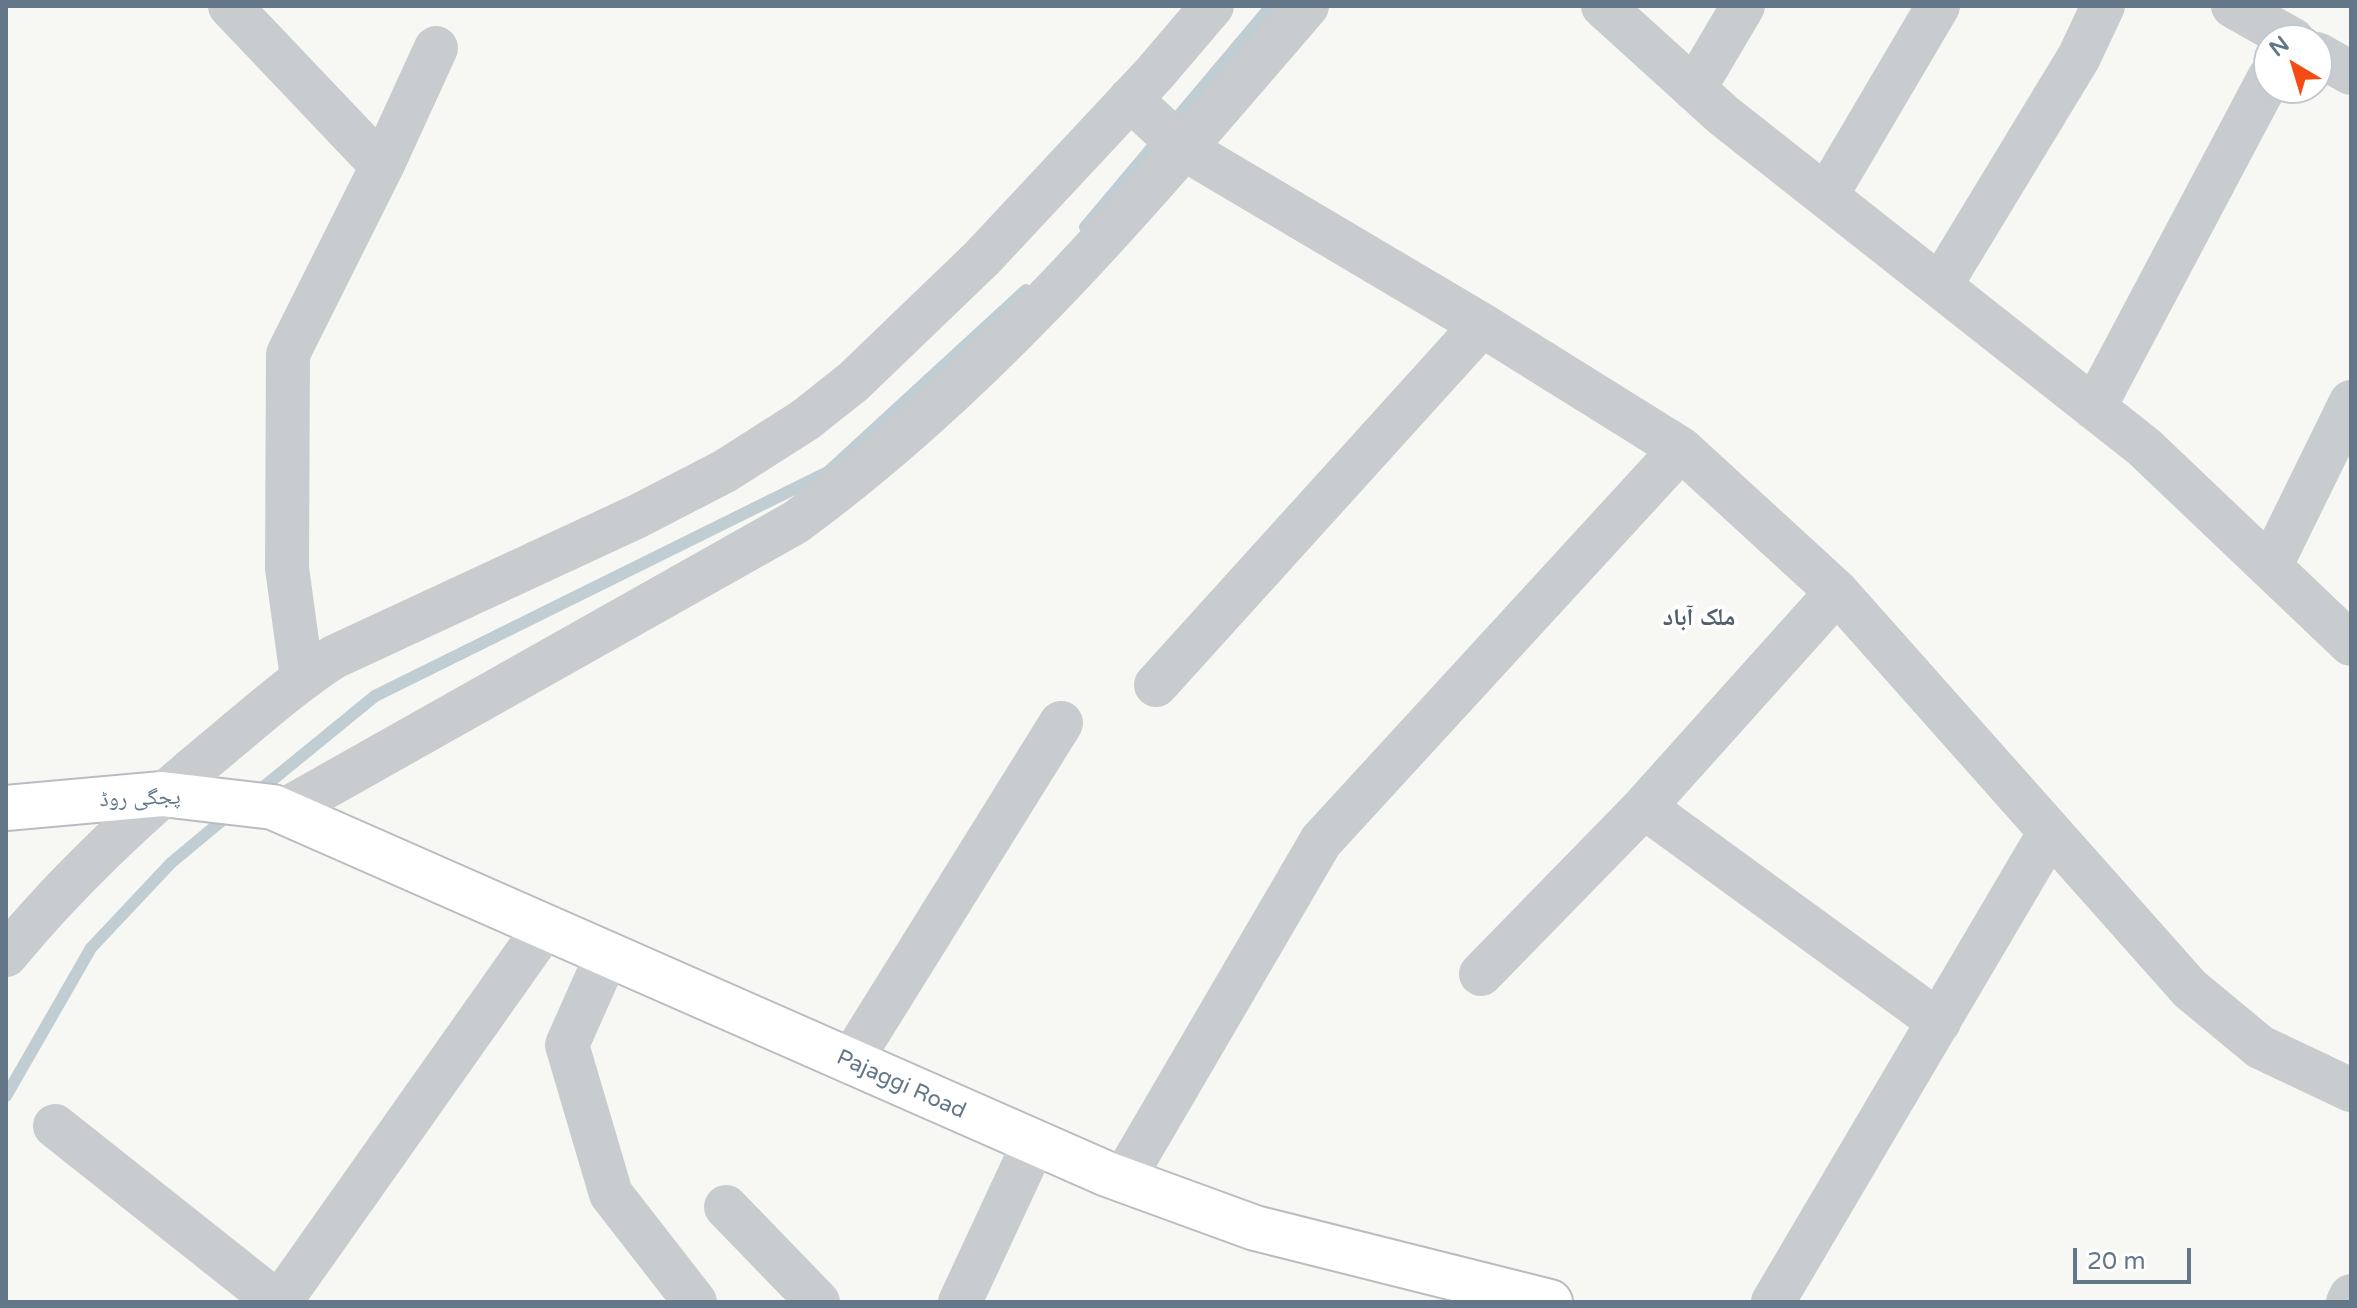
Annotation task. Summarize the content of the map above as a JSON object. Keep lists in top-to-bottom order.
{
  "streets": {
    "main road": ["پجگی روڈ", "Pajaggi Road"]
  },
  "crossings": [
    ["پجگی روڈ", "Pajaggi Road"]
  ],
  "districts": ["ملک آباد"],
  "scale_bar": "20 m",
  "north": "top left"
}
